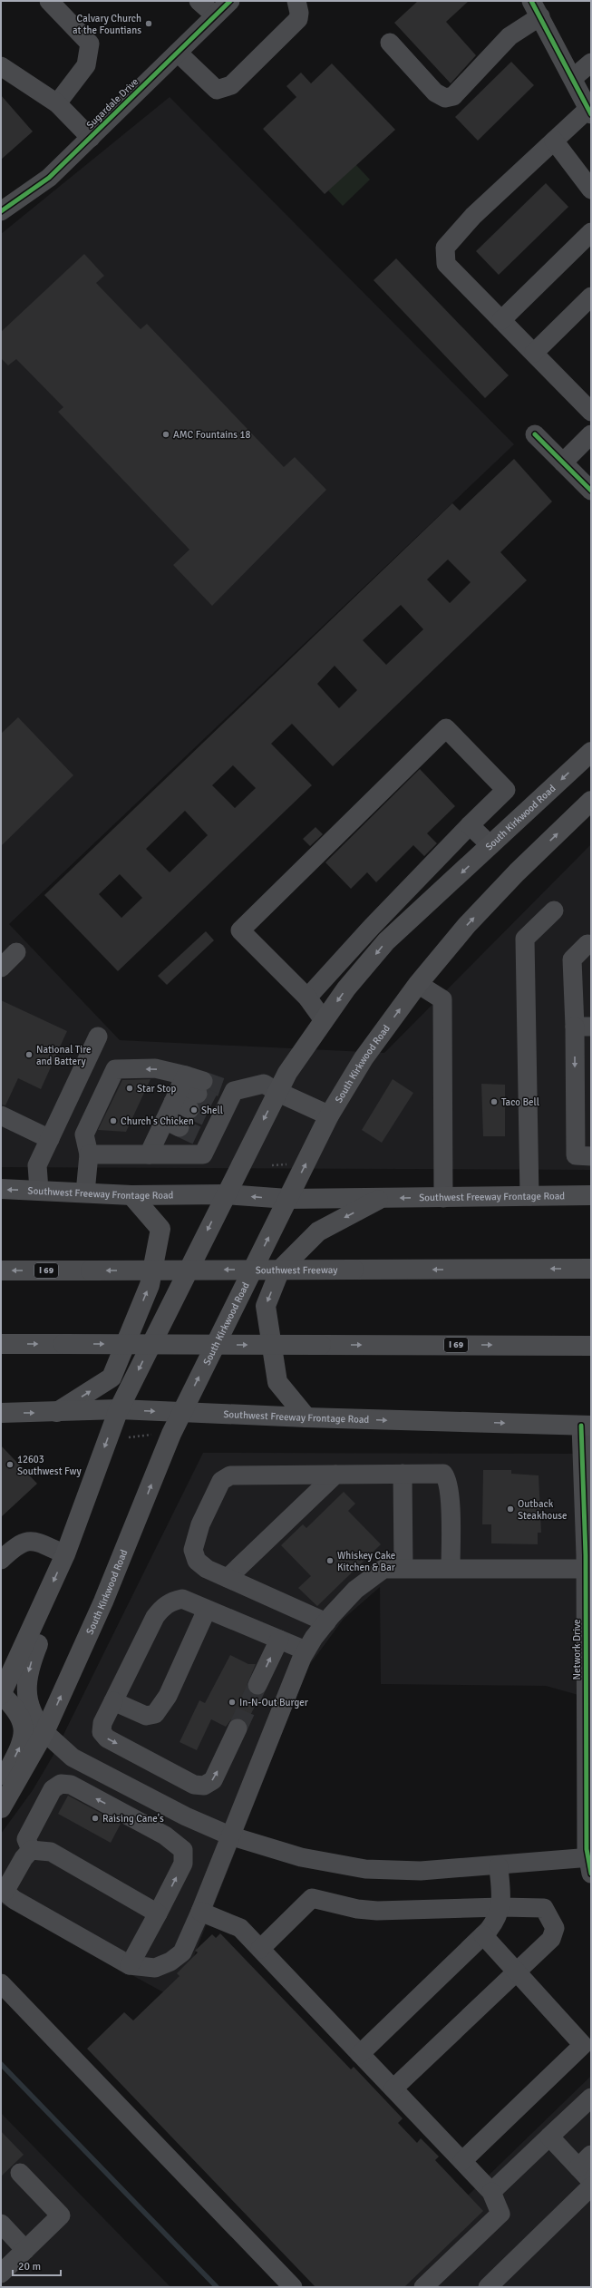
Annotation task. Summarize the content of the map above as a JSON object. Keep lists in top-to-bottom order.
{
  "streets": {
    "main road": [
      "South Kirkwood Road",
      "Southwest Freeway Frontage Road",
      "Southwest Freeway",
      "I 69"
    ],
    "street": ["Sugardale Drive", "Network Drive"]
  },
  "crossings": [
    ["South Kirkwood Road", "Southwest Freeway Frontage Road"],
    ["Southwest Freeway Frontage Road", "Network Drive"]
  ],
  "places": [
    "Calvary Church at the Fountians",
    "AMC Fountains 18",
    "National Tire and Battery",
    "Star Stop",
    "Taco Bell",
    "Shell",
    "Church's Chicken",
    "12603 Southwest Fwy",
    "Outback Steakhouse",
    "Whiskey Cake Kitchen & Bar",
    "In-N-Out Burger",
    "Raising Cane's"
  ],
  "scale_bar": "20 m"
}
